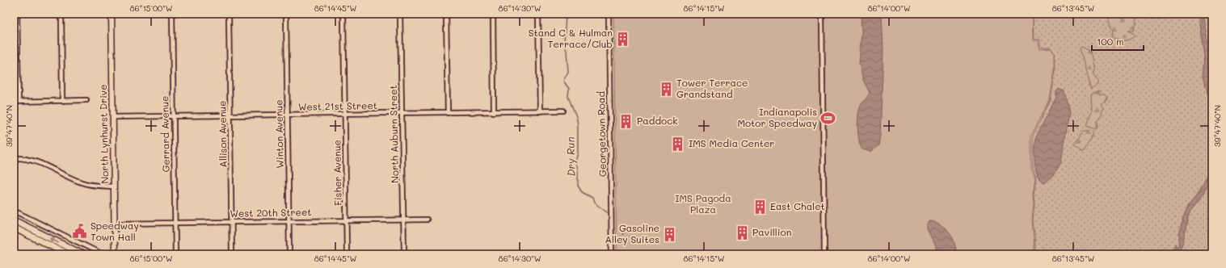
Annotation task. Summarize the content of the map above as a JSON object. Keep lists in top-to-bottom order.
{
  "streets": {
    "main road": ["North Lynhurst Drive"],
    "street": [
      "West 21st Street",
      "Gerrard Avenue",
      "Allison Avenue",
      "Winton Avenue",
      "North Auburn Street",
      "Georgetown Road",
      "Fisher Avenue",
      "West 20th Street"
    ]
  },
  "crossings": [
    ["West 21st Street", "North Lynhurst Drive"],
    ["West 21st Street", "Gerrard Avenue"],
    ["West 21st Street", "Allison Avenue"],
    ["West 21st Street", "Winton Avenue"],
    ["West 21st Street", "North Auburn Street"],
    ["West 21st Street", "Fisher Avenue"],
    ["North Lynhurst Drive", "West 20th Street"],
    ["Gerrard Avenue", "West 20th Street"],
    ["Allison Avenue", "West 20th Street"],
    ["Winton Avenue", "West 20th Street"],
    ["North Auburn Street", "West 20th Street"],
    ["Fisher Avenue", "West 20th Street"]
  ],
  "water": ["Dry Run"],
  "parks": ["IMS Pagoda Plaza"],
  "places": {
    "building": [
      "Stand C & Hulman Terrace/Club",
      "Tower Terrace Grandstand",
      "Paddock",
      "IMS Media Center",
      "East Chalet",
      "Pavillion",
      "Gasoline Alley Suites"
    ],
    "sports": ["Indianapolis Motor Speedway"],
    "public building": ["Speedway Town Hall"]
  },
  "scale_bar": "100 m",
  "coordinates": [
    "86°15'00\"W",
    "86°14'45\"W",
    "86°14'30\"W",
    "86°14'15\"W",
    "86°14'00\"W",
    "86°13'45\"W",
    "39°47'40\"N"
  ]
}
